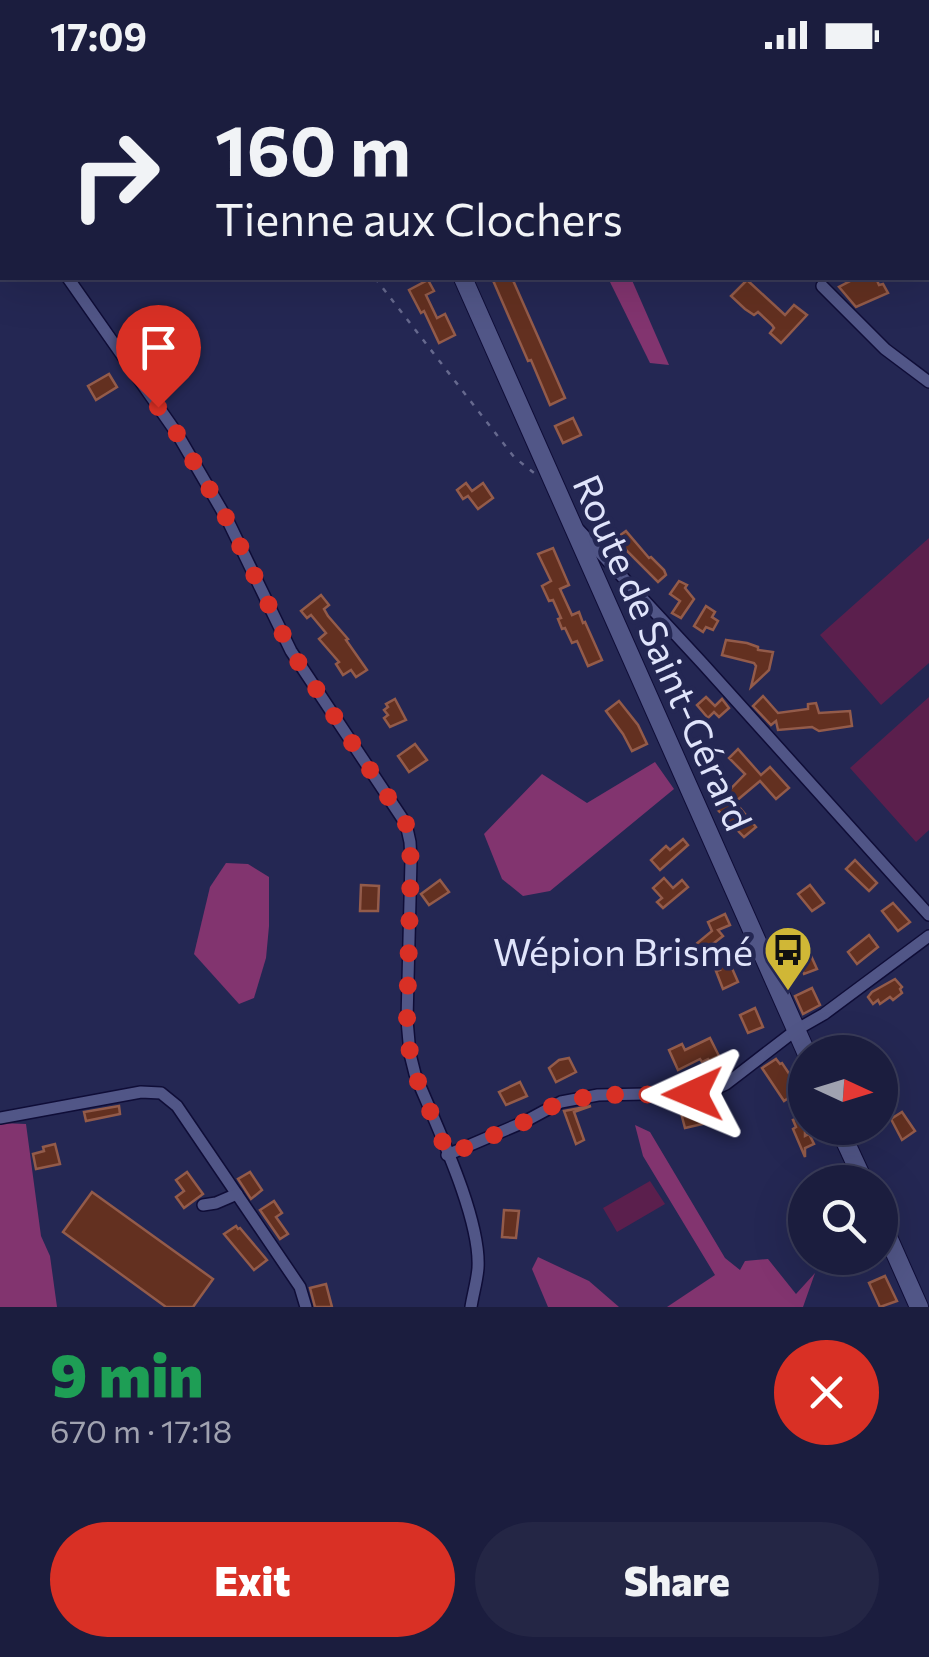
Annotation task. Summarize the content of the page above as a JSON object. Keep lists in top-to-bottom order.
{
  "streets": {
    "main road": ["Route de Saint-Gérard"]
  },
  "places": {
    "bus stop": ["Wépion Brismé"]
  },
  "north": "right",
  "page": {
    "status": "17:09",
    "turn": ["160 m", "Tienne aux Clochers"],
    "heading": ["9 min", "670 m · 17:18"],
    "buttons": ["Exit", "Share"]
  }
}
